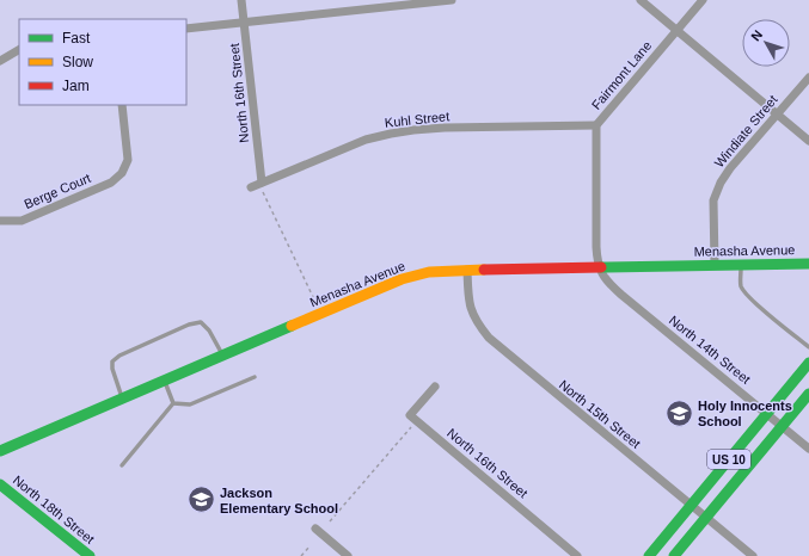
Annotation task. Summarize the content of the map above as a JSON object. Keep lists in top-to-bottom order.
{
  "streets": {
    "street": [
      "Fairmont Lane",
      "North 16th Street",
      "Kuhl Street",
      "Windiate Street",
      "Berge Court",
      "Menasha Avenue",
      "North 14th Street",
      "North 15th Street",
      "US 10",
      "North 18th Street"
    ]
  },
  "crossings": [
    ["Fairmont Lane", "Kuhl Street"],
    ["Fairmont Lane", "Menasha Avenue"],
    ["Fairmont Lane", "North 14th Street"],
    ["North 16th Street", "Kuhl Street"],
    ["Windiate Street", "Menasha Avenue"],
    ["Menasha Avenue", "North 14th Street"],
    ["Menasha Avenue", "North 15th Street"],
    ["North 14th Street", "US 10"],
    ["North 15th Street", "US 10"]
  ],
  "places": {
    "school or university": ["Holy Innocents School", "Jackson Elementary School"]
  },
  "legend": ["Fast", "Slow", "Jam"],
  "north": "top left"
}
